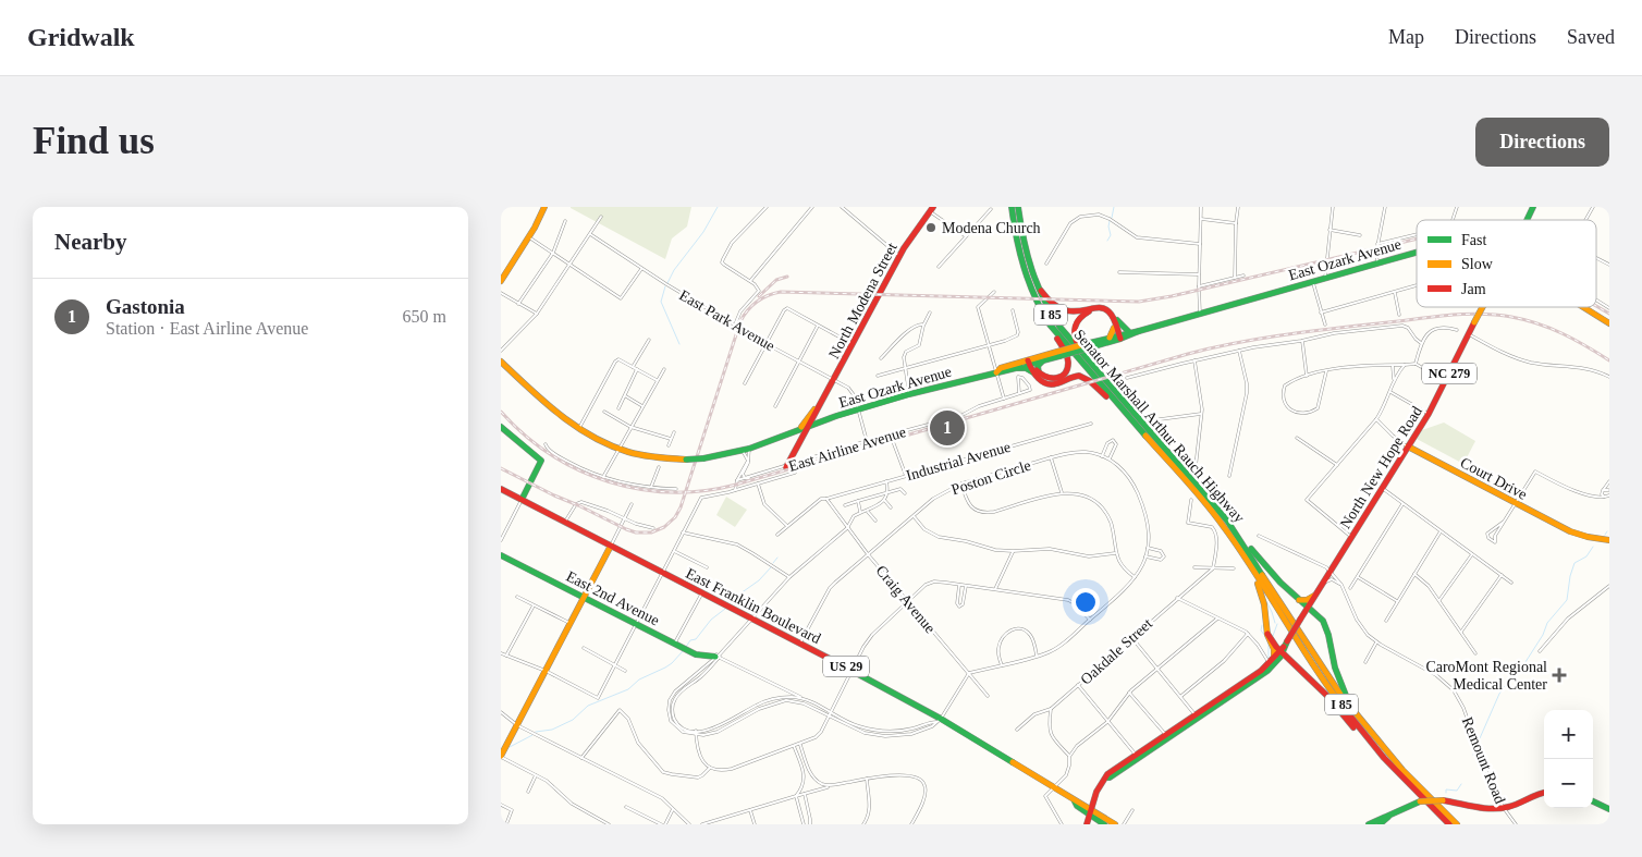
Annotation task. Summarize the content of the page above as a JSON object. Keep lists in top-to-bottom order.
{
  "streets": {
    "main road": [
      "East Ozark Avenue",
      "North Modena Street",
      "I 85",
      "NC 279",
      "Senator Marshall Arthur Rauch Highway",
      "North New Hope Road",
      "Court Drive",
      "East 2nd Avenue",
      "East Franklin Boulevard",
      "US 29"
    ],
    "street": [
      "East Park Avenue",
      "East Airline Avenue",
      "Industrial Avenue",
      "Poston Circle",
      "Craig Avenue",
      "Oakdale Street",
      "Remount Road"
    ]
  },
  "crossings": [
    ["East Ozark Avenue", "North Modena Street"],
    ["East Ozark Avenue", "East Park Avenue"],
    ["North Modena Street", "East Park Avenue"],
    ["North Modena Street", "East Airline Avenue"],
    ["East Park Avenue", "East Airline Avenue"],
    ["NC 279", "North New Hope Road"],
    ["NC 279", "East Franklin Boulevard"],
    ["East Airline Avenue", "East 2nd Avenue"],
    ["East Airline Avenue", "East Franklin Boulevard"],
    ["Industrial Avenue", "Craig Avenue"],
    ["North New Hope Road", "Court Drive"],
    ["North New Hope Road", "East Franklin Boulevard"],
    ["North New Hope Road", "Remount Road"],
    ["Poston Circle", "Craig Avenue"],
    ["Poston Circle", "East Franklin Boulevard"]
  ],
  "places": {
    "other": ["Modena Church"],
    "health": ["CaroMont Regional Medical Center"]
  },
  "legend": ["Fast", "Slow", "Jam"],
  "page": {
    "header": "Gridwalk",
    "nav": ["Map", "Directions", "Saved"],
    "buttons": "Directions",
    "title": "Find us",
    "heading": "Nearby",
    "list": [
      {
        "mark": "1",
        "name": "Gastonia",
        "note": "Station · East Airline Avenue",
        "value": "650 m"
      }
    ],
    "pins": "1",
    "map_buttons": ["+", "−"]
  }
}
